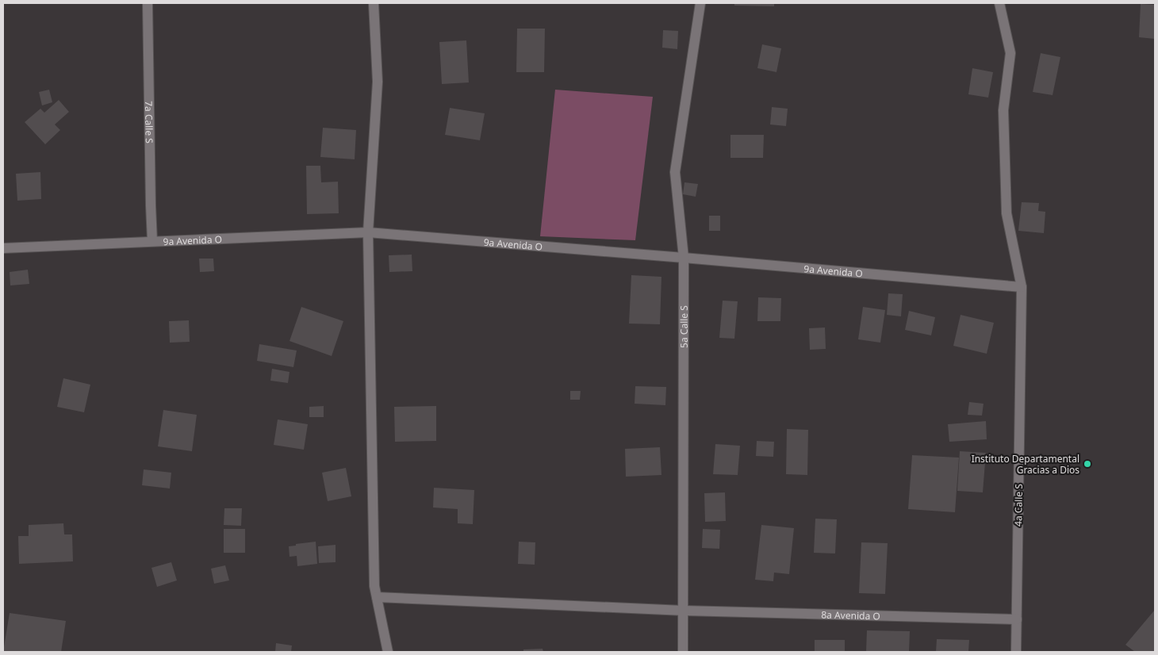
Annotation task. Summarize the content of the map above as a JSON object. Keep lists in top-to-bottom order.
{
  "streets": {
    "street": [
      "7a Calle S",
      "9a Avenida O",
      "5a Calle S",
      "4a Calle S",
      "8a Avenida O"
    ]
  },
  "crossings": [
    ["7a Calle S", "9a Avenida O"],
    ["9a Avenida O", "5a Calle S"],
    ["9a Avenida O", "4a Calle S"],
    ["5a Calle S", "8a Avenida O"],
    ["4a Calle S", "8a Avenida O"]
  ],
  "places": ["Instituto Departamental Gracias a Dios"]
}
